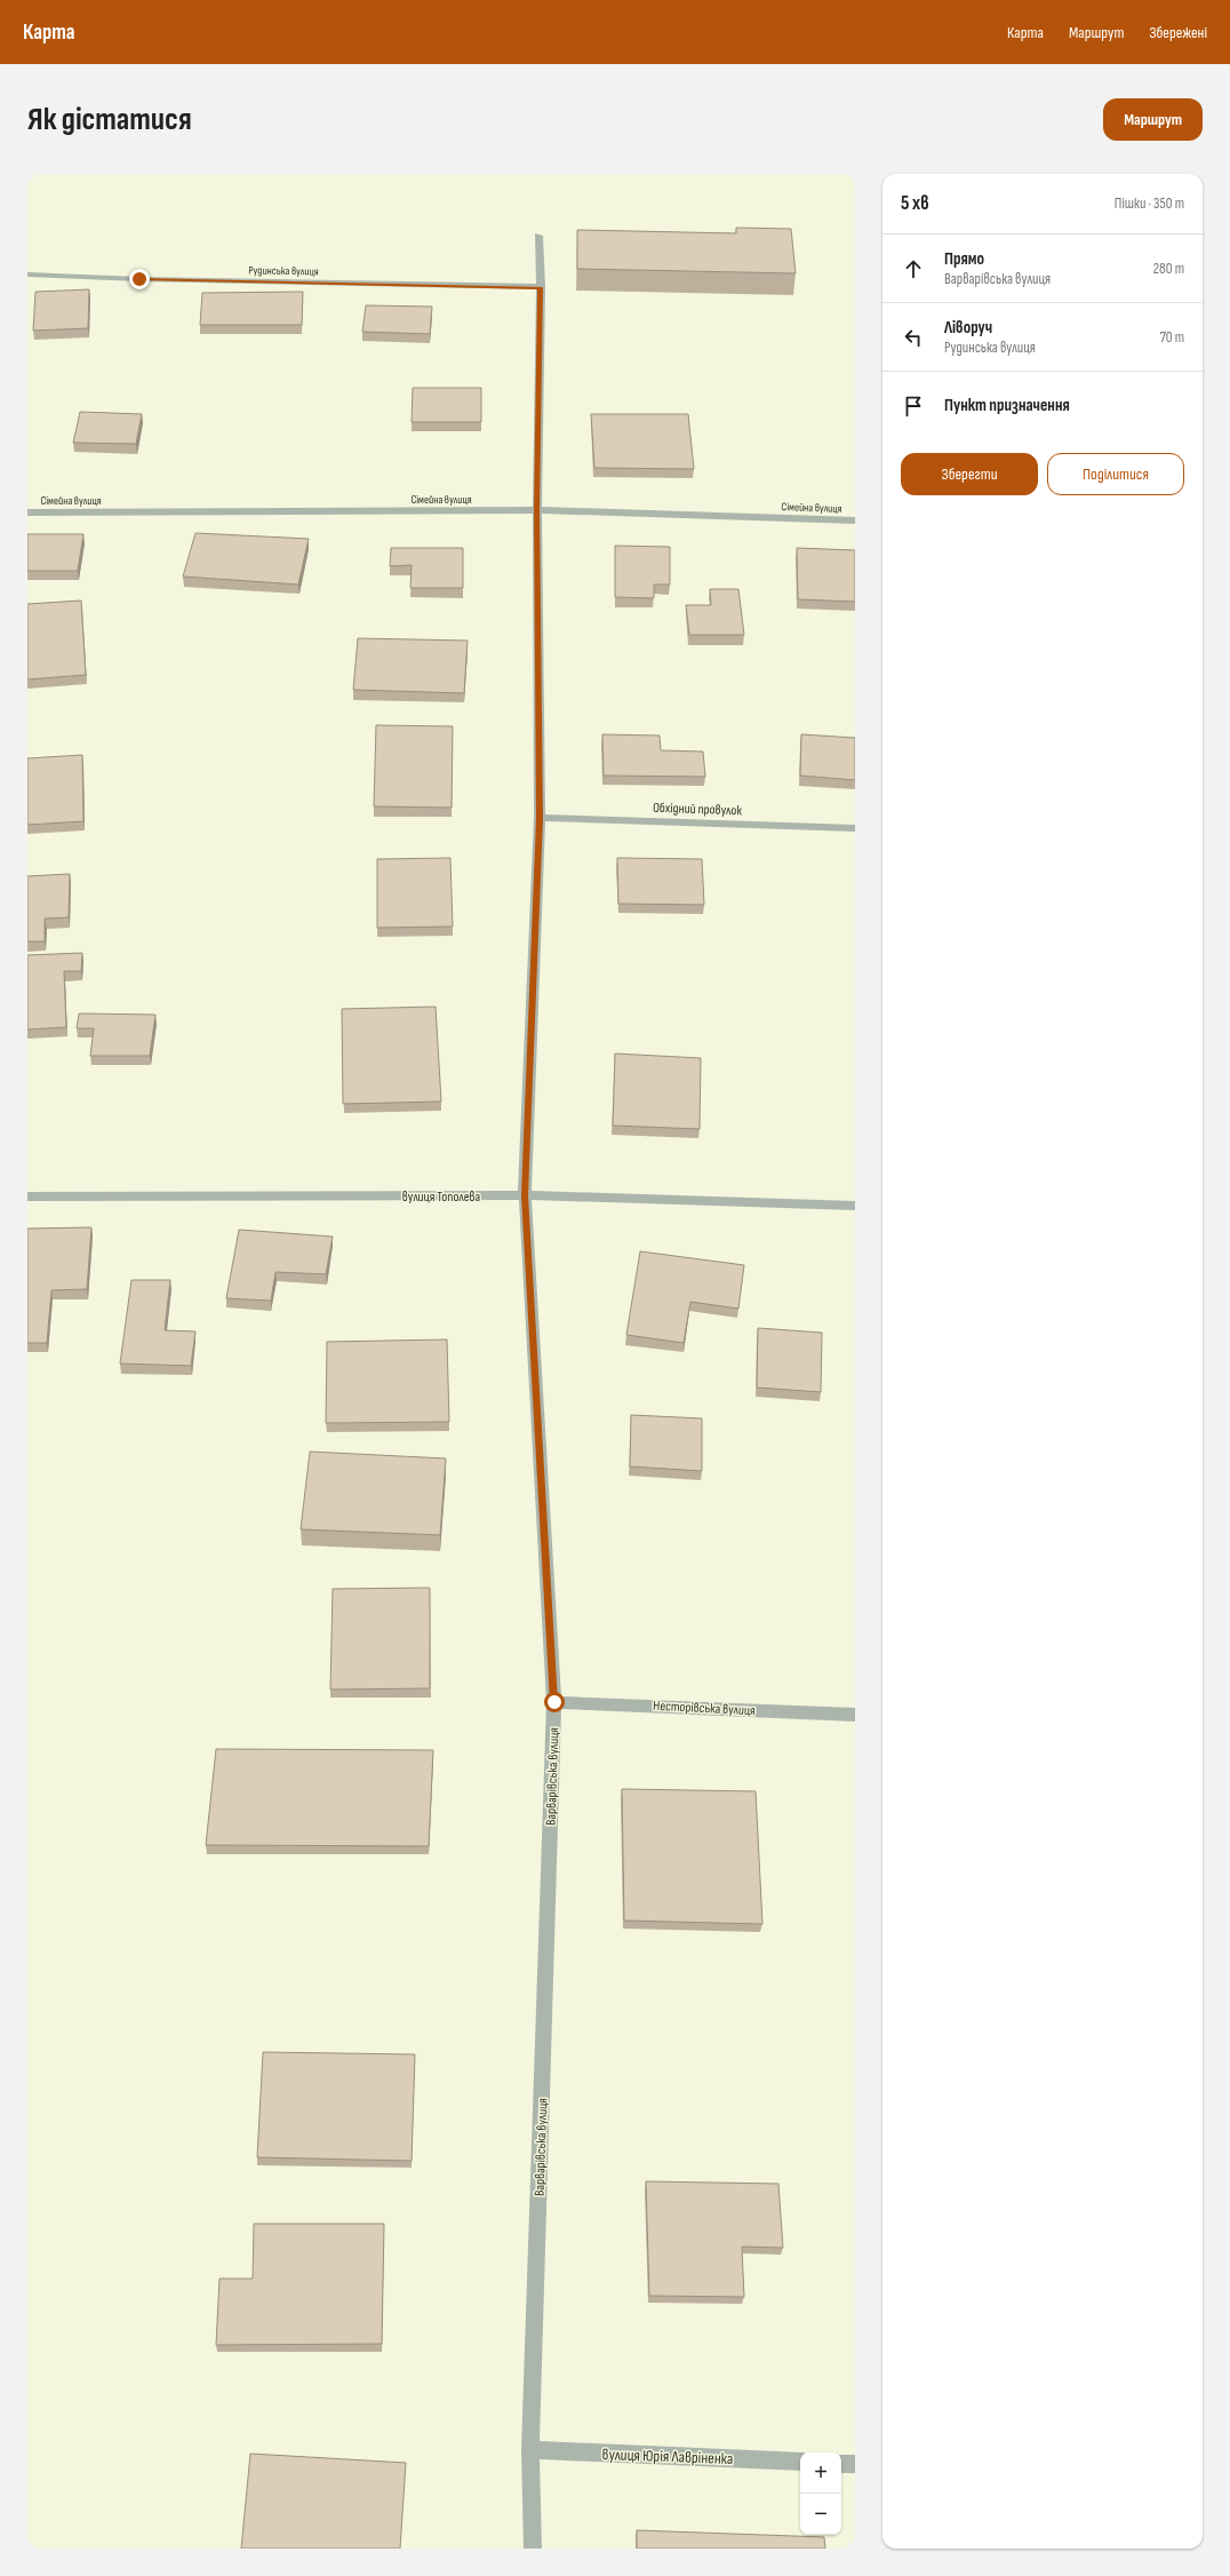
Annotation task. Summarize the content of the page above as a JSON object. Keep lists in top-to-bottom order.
{
  "streets": {
    "street": [
      "Рудинська вулиця",
      "Сімейна вулиця",
      "Обхідний провулок",
      "вулиця Тополева",
      "Несторівська вулиця",
      "Варварівська вулиця",
      "вулиця Юрія Лавріненка"
    ]
  },
  "crossings": [
    ["Рудинська вулиця", "Варварівська вулиця"],
    ["Сімейна вулиця", "Варварівська вулиця"],
    ["Обхідний провулок", "Варварівська вулиця"],
    ["вулиця Тополева", "Варварівська вулиця"],
    ["Несторівська вулиця", "Варварівська вулиця"],
    ["Варварівська вулиця", "вулиця Юрія Лавріненка"]
  ],
  "page": {
    "header": "Карта",
    "nav": ["Карта", "Маршрут", "Збережені"],
    "buttons": [
      "Маршрут",
      ["Зберегти", "Поділитися"]
    ],
    "title": "Як дістатися",
    "heading": ["5 хв", "Пішки · 350 m"],
    "list": [
      ["Прямо", "Варварівська вулиця", "280 m"],
      ["Ліворуч", "Рудинська вулиця", "70 m"],
      "Пункт призначення"
    ],
    "map_buttons": ["+", "−"]
  }
}
